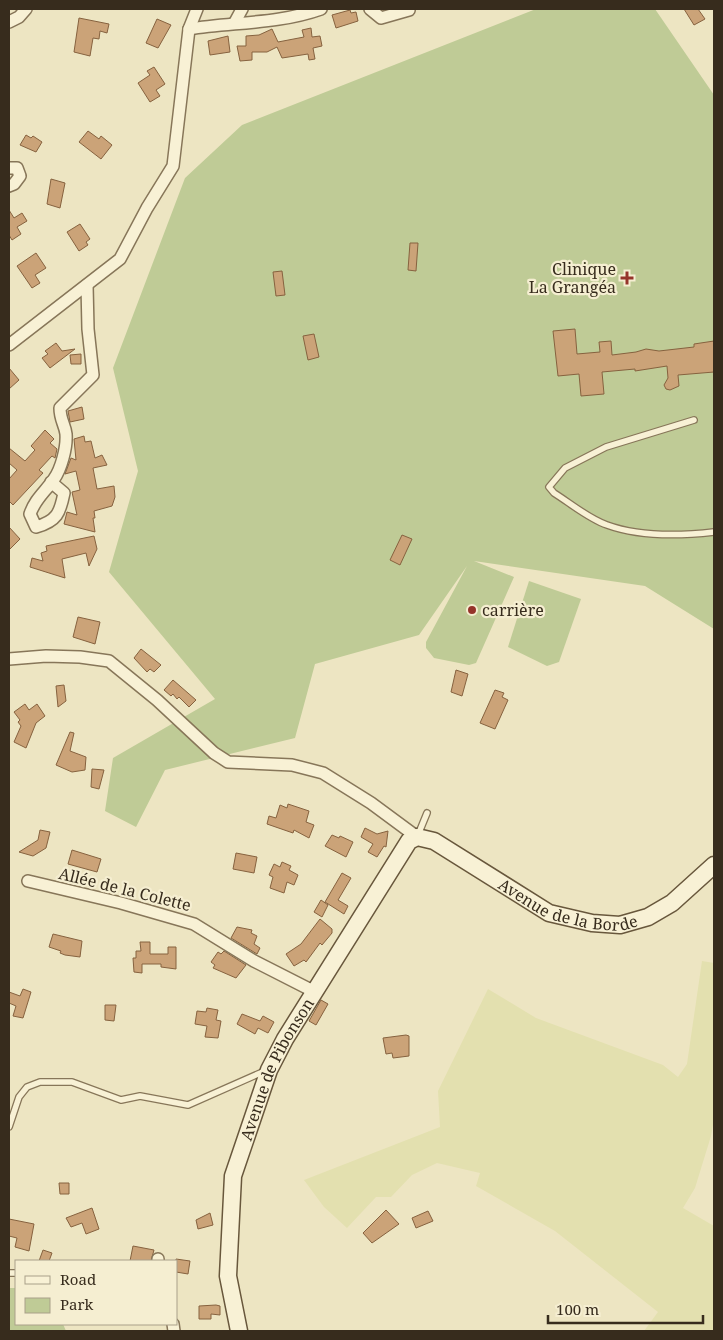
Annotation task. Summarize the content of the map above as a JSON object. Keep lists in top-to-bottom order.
{
  "streets": {
    "street": ["Allée de la Colette", "Avenue de la Borde", "Avenue de Pibonson"]
  },
  "crossings": [
    ["Allée de la Colette", "Avenue de Pibonson"],
    ["Avenue de la Borde", "Avenue de Pibonson"]
  ],
  "places": {
    "health": ["Clinique La Grangéa"],
    "other": ["carrière"]
  },
  "legend": ["Road", "Park"],
  "scale_bar": "100 m"
}
